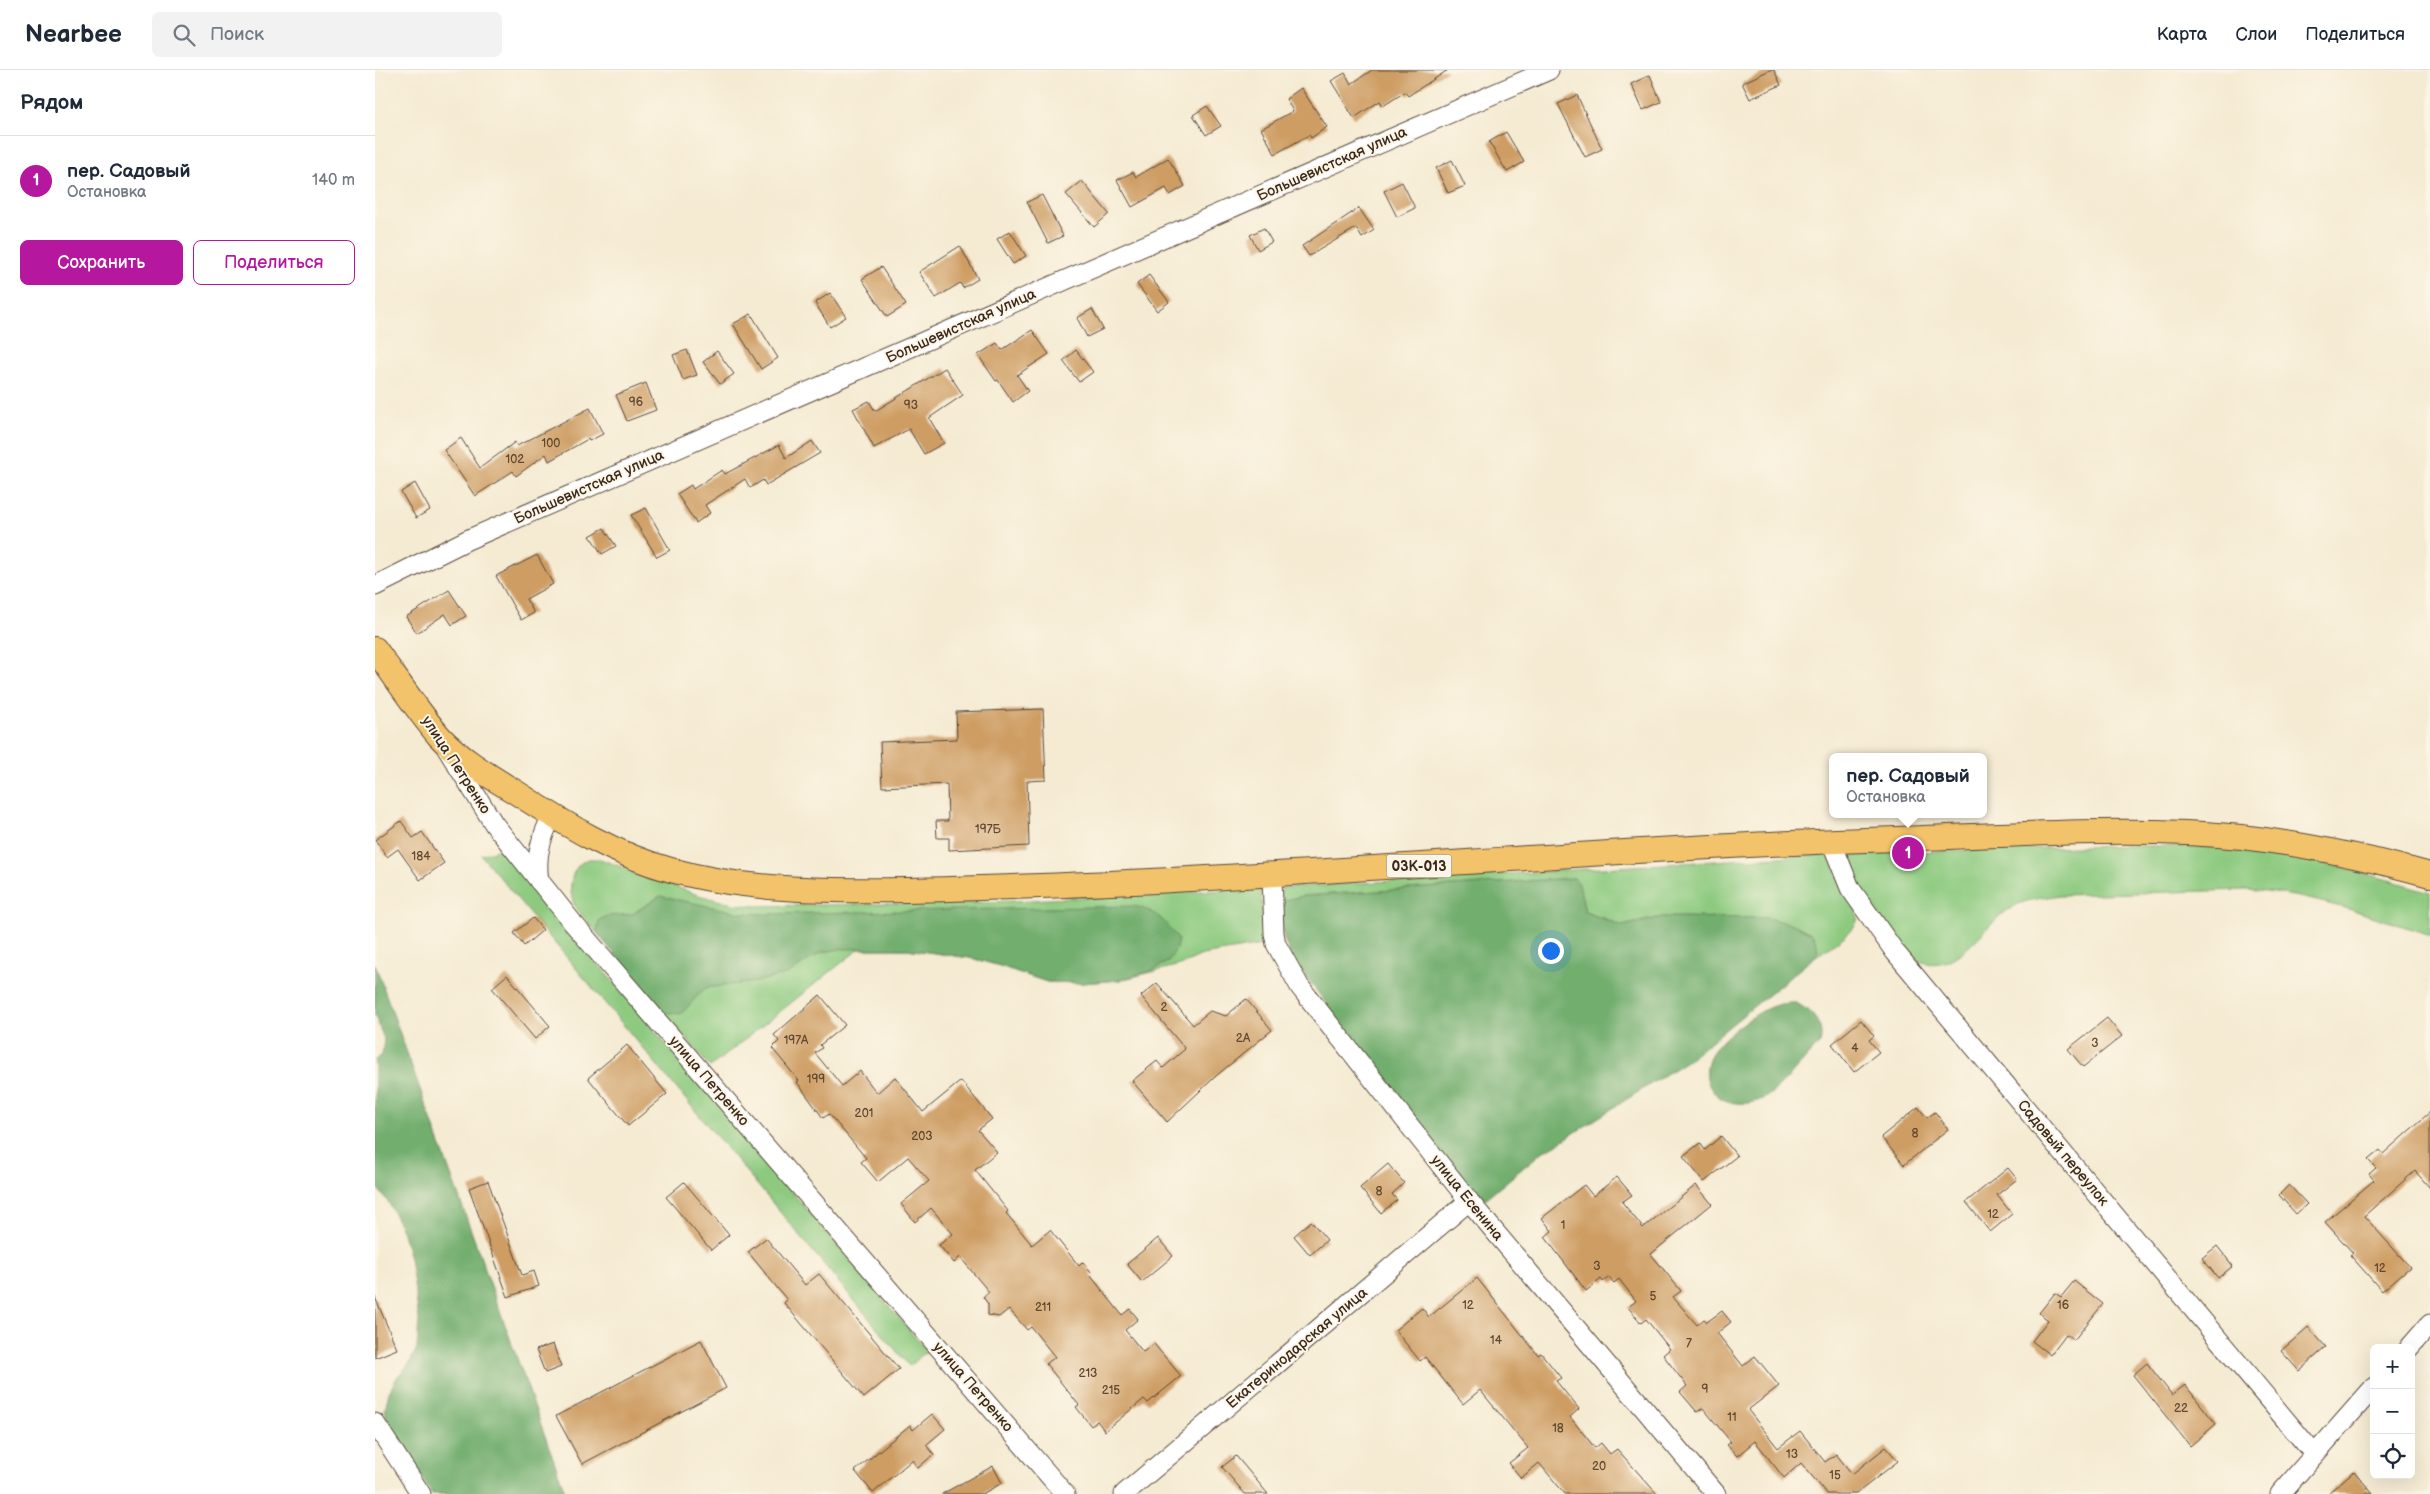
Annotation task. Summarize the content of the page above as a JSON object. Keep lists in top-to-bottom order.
{
  "streets": {
    "main road": ["улица Петренко", "03К-013"],
    "street": [
      "Большевистская улица",
      "Садовый переулок",
      "улица Есенина",
      "Екатеринодарская улица"
    ]
  },
  "crossings": [
    ["улица Петренко", "03К-013"],
    ["03К-013", "Садовый переулок"],
    ["03К-013", "улица Есенина"],
    ["улица Есенина", "Екатеринодарская улица"]
  ],
  "house_numbers": [
    "96",
    "93",
    "100",
    "102",
    "197Б",
    "184",
    "2",
    "2А",
    "197А",
    "3",
    "4",
    "199",
    "201",
    "8",
    "203",
    "8",
    "12",
    "1",
    "3",
    "12",
    "5",
    "12",
    "16",
    "211",
    "14",
    "7",
    "213",
    "9",
    "215",
    "22",
    "11",
    "18",
    "13",
    "20",
    "15"
  ],
  "page": {
    "header": "Nearbee",
    "search": "Поиск",
    "nav": ["Карта", "Слои", "Поделиться"],
    "heading": "Рядом",
    "list": [
      {
        "mark": "1",
        "name": "пер. Садовый",
        "note": "Остановка",
        "value": "140 m"
      }
    ],
    "buttons": ["Сохранить", "Поделиться"],
    "popup": ["пер. Садовый", "Остановка"],
    "pins": "1",
    "map_buttons": ["+", "−"]
  }
}
